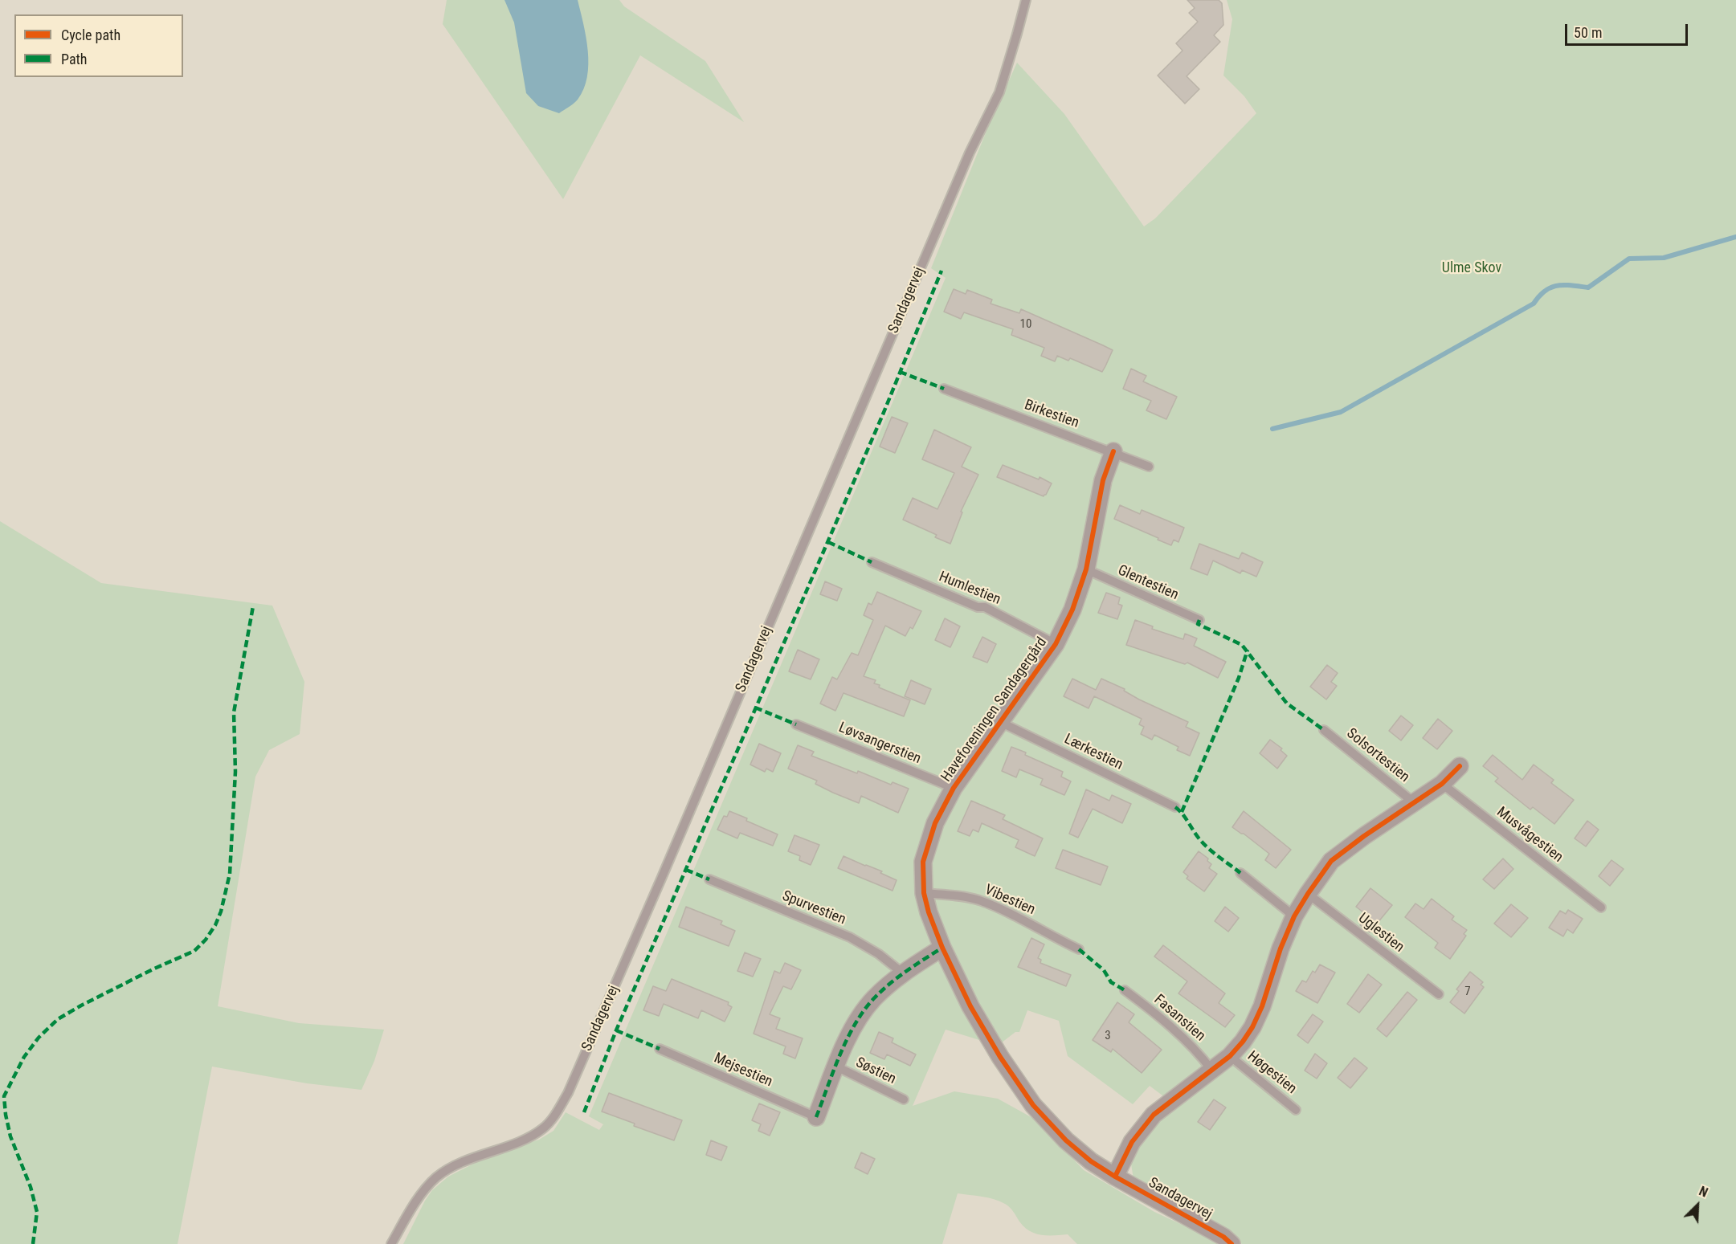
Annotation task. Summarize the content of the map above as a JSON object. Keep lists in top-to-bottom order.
{
  "streets": {
    "street": ["Sandagervej", "Haveforeningen Sandagergård"],
    "lane": [
      "Birkestien",
      "Glentestien",
      "Humlestien",
      "Løvsangerstien",
      "Lærkestien",
      "Solsortestien",
      "Musvågestien",
      "Vibestien",
      "Spurvestien",
      "Uglestien",
      "Fasanstien",
      "Mejsestien",
      "Søstien",
      "Høgestien"
    ]
  },
  "crossings": [
    ["Sandagervej", "Haveforeningen Sandagergård"],
    ["Birkestien", "Haveforeningen Sandagergård"],
    ["Glentestien", "Haveforeningen Sandagergård"],
    ["Humlestien", "Haveforeningen Sandagergård"],
    ["Haveforeningen Sandagergård", "Løvsangerstien"],
    ["Haveforeningen Sandagergård", "Lærkestien"],
    ["Haveforeningen Sandagergård", "Vibestien"]
  ],
  "parks": ["Ulme Skov"],
  "house_numbers": ["10", "7", "3"],
  "legend": ["Cycle path", "Path"],
  "scale_bar": "50 m",
  "north": "top right"
}
